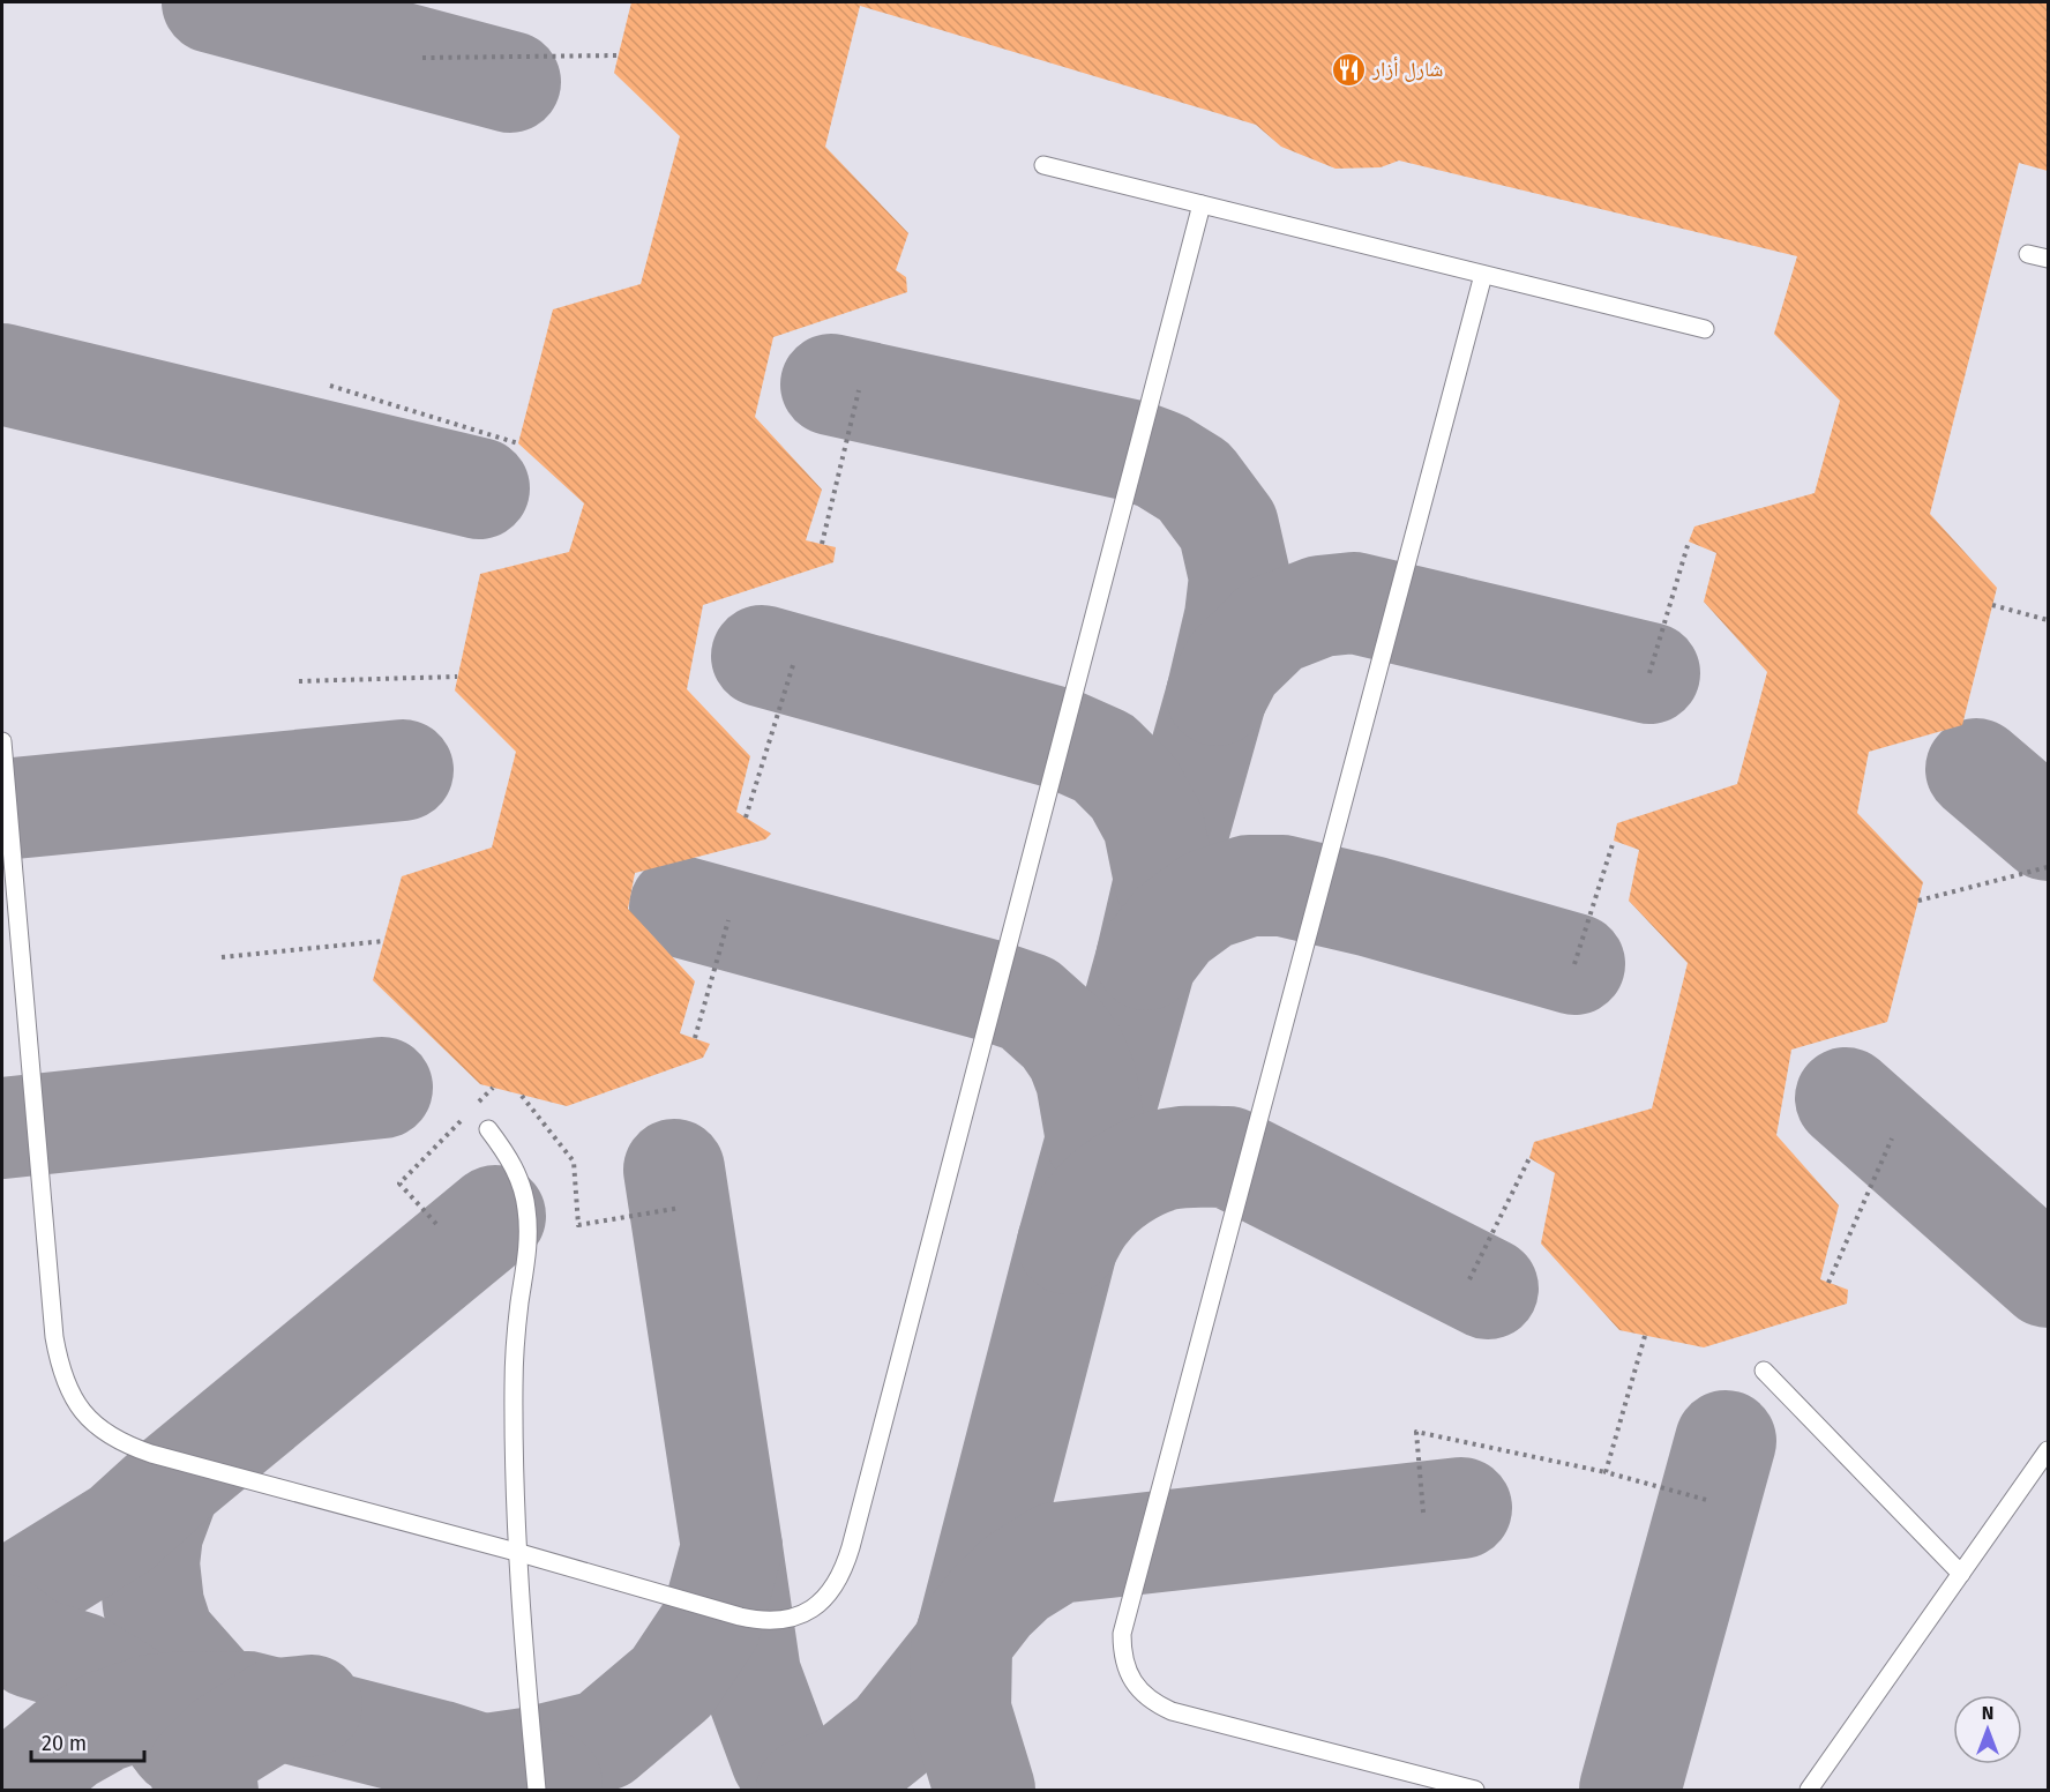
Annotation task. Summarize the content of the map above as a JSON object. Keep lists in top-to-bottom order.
{
  "places": {
    "restaurant": ["شارل أزار"]
  },
  "scale_bar": "20 m",
  "north": "top"
}
